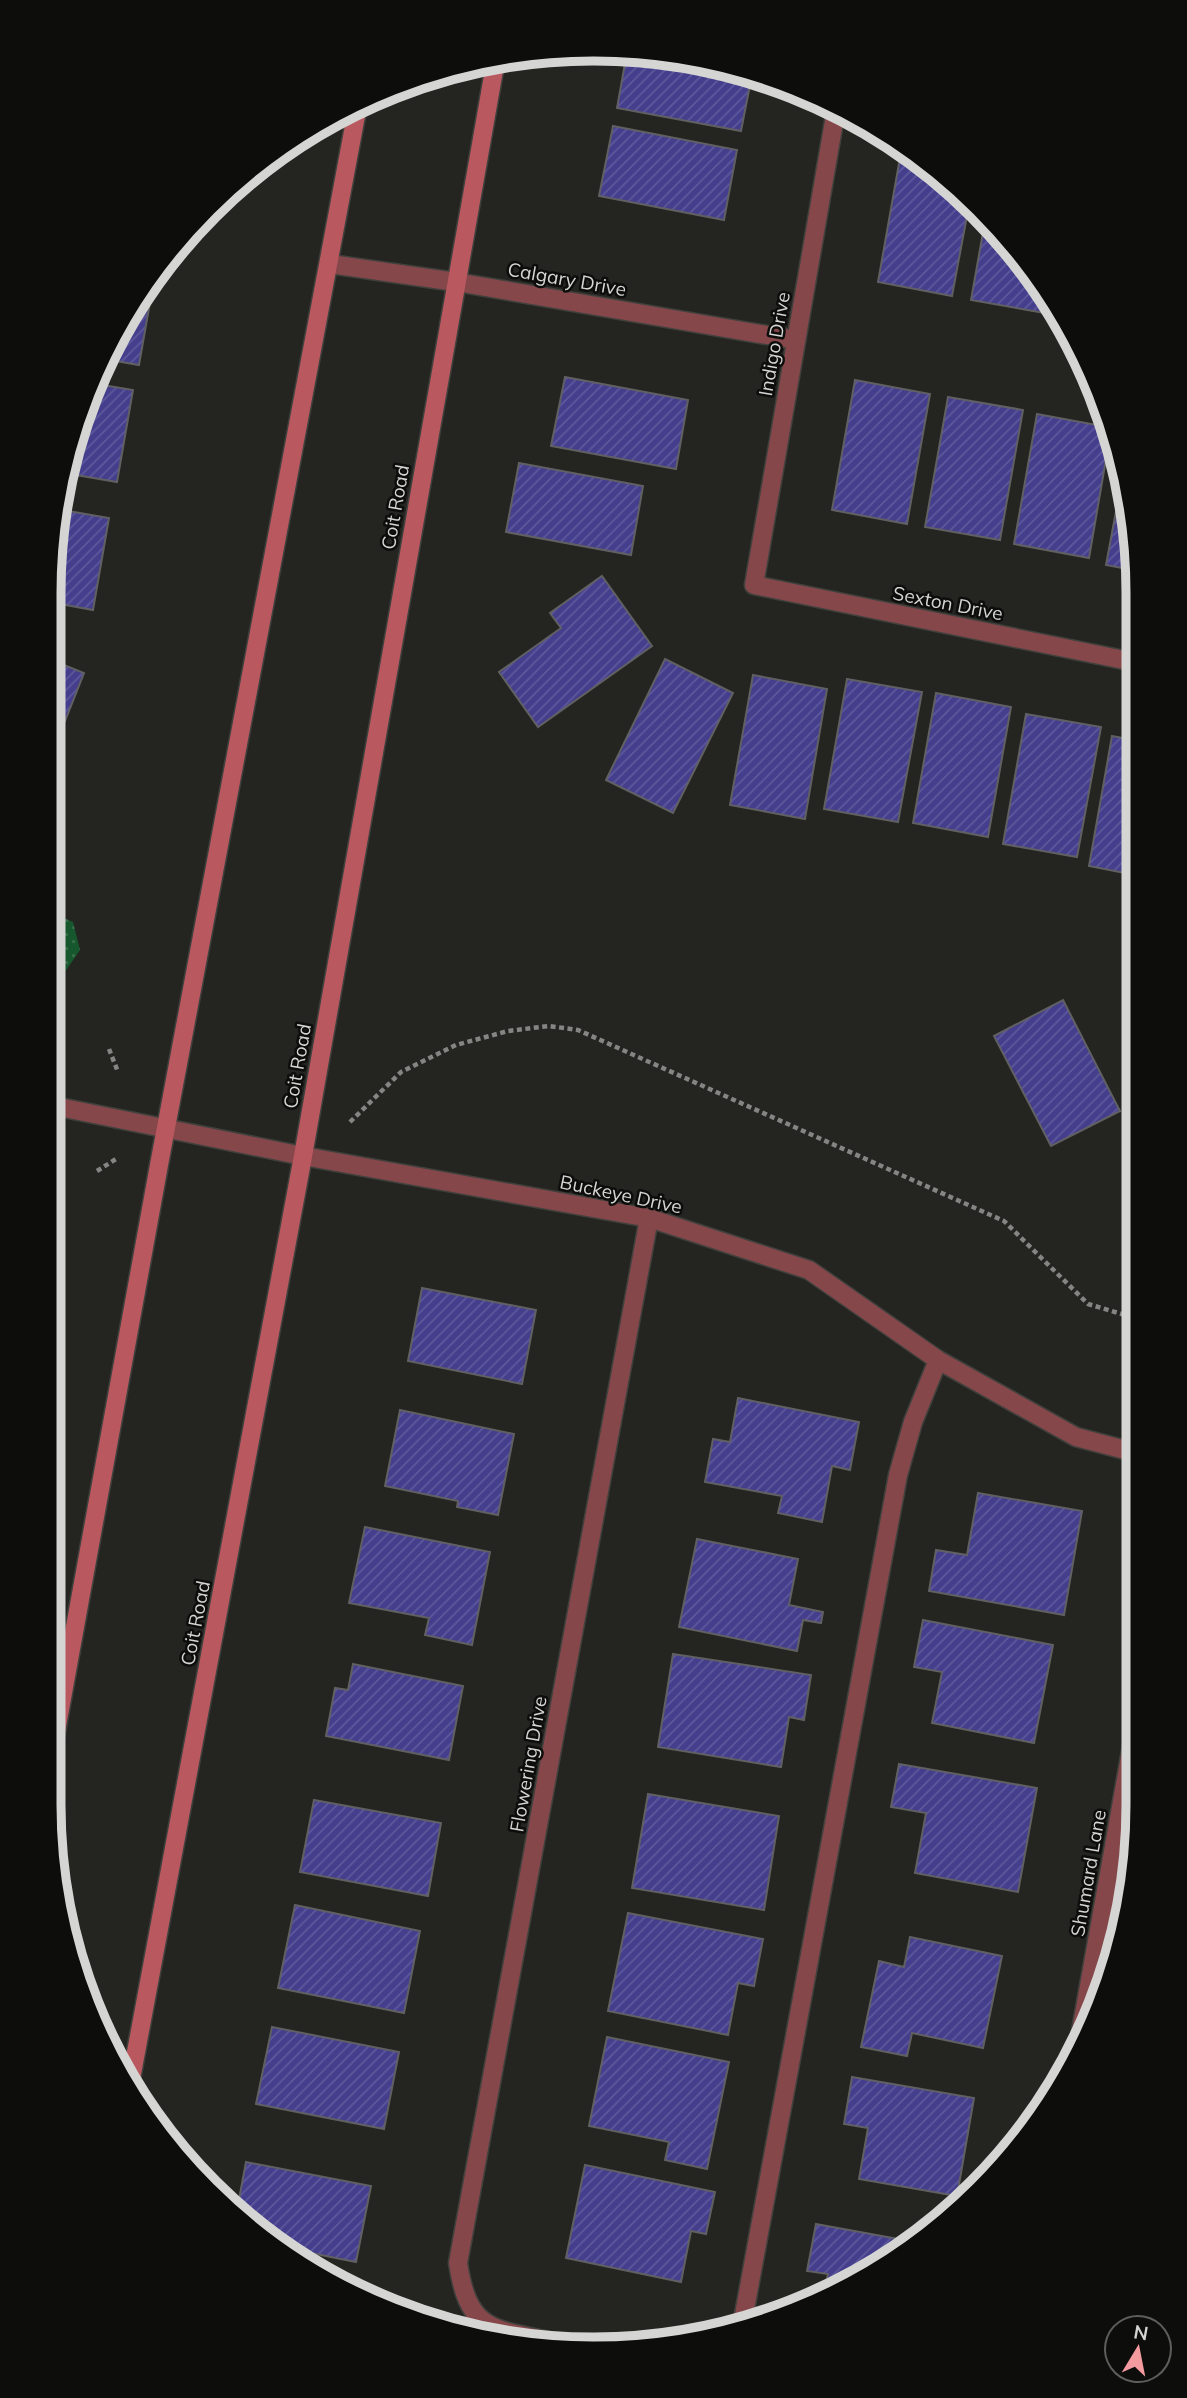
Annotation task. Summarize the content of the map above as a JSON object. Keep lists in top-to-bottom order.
{
  "streets": {
    "main road": ["Coit Road"],
    "street": [
      "Calgary Drive",
      "Indigo Drive",
      "Sexton Drive",
      "Buckeye Drive",
      "Flowering Drive",
      "Shumard Lane"
    ]
  },
  "crossings": [
    ["Calgary Drive", "Indigo Drive"],
    ["Calgary Drive", "Coit Road"],
    ["Indigo Drive", "Sexton Drive"],
    ["Coit Road", "Buckeye Drive"],
    ["Buckeye Drive", "Flowering Drive"]
  ],
  "north": "top"
}
